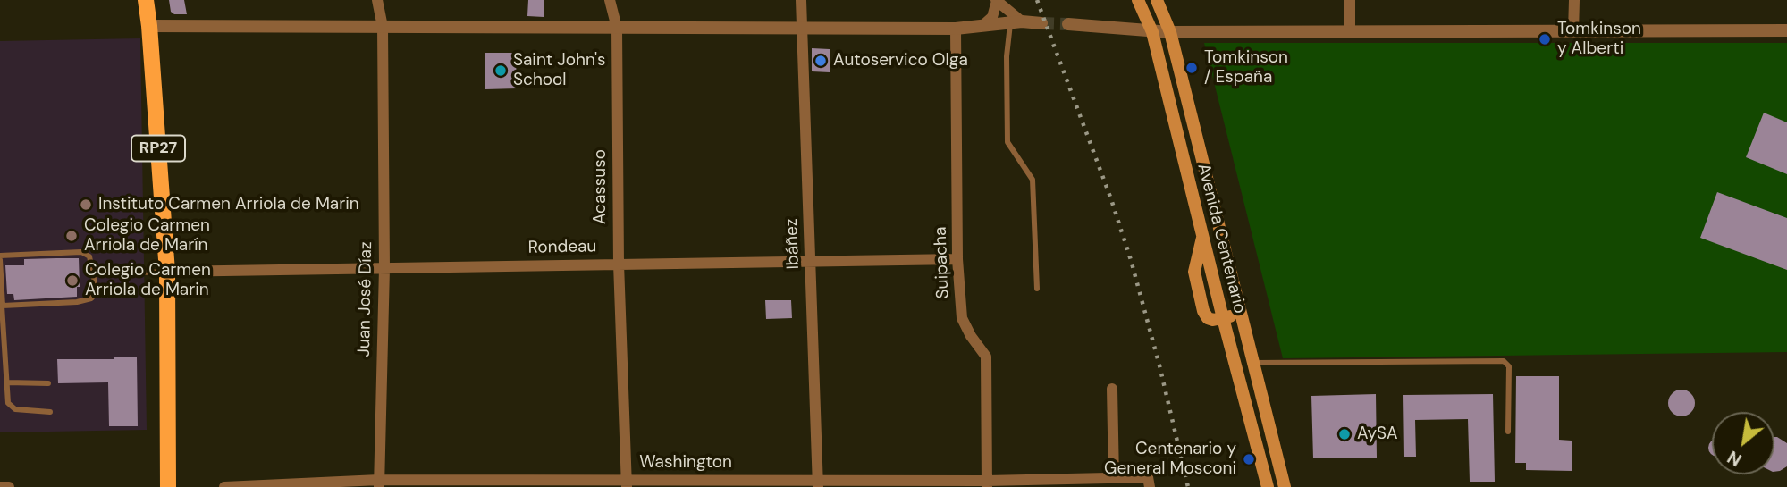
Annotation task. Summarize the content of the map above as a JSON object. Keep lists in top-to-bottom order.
{
  "streets": {
    "main road": ["RP27", "Avenida Centenario"],
    "street": [
      "Acassuso",
      "Ibáñez",
      "Rondeau",
      "Suipacha",
      "Juan José Díaz",
      "Washington"
    ]
  },
  "crossings": [
    ["RP27", "Rondeau"],
    ["Acassuso", "Rondeau"],
    ["Acassuso", "Washington"],
    ["Ibáñez", "Rondeau"],
    ["Ibáñez", "Washington"],
    ["Rondeau", "Suipacha"],
    ["Rondeau", "Juan José Díaz"],
    ["Suipacha", "Washington"],
    ["Juan José Díaz", "Washington"]
  ],
  "places": [
    "Tomkinson y Alberti",
    "Autoservico Olga",
    "Tomkinson / España",
    "Saint John's School",
    "Instituto Carmen Arriola de Marin",
    "Colegio Carmen Arriola de Marín",
    "Colegio Carmen Arriola de Marin",
    "AySA",
    "Centenario y General Mosconi"
  ],
  "north": "bottom left"
}
